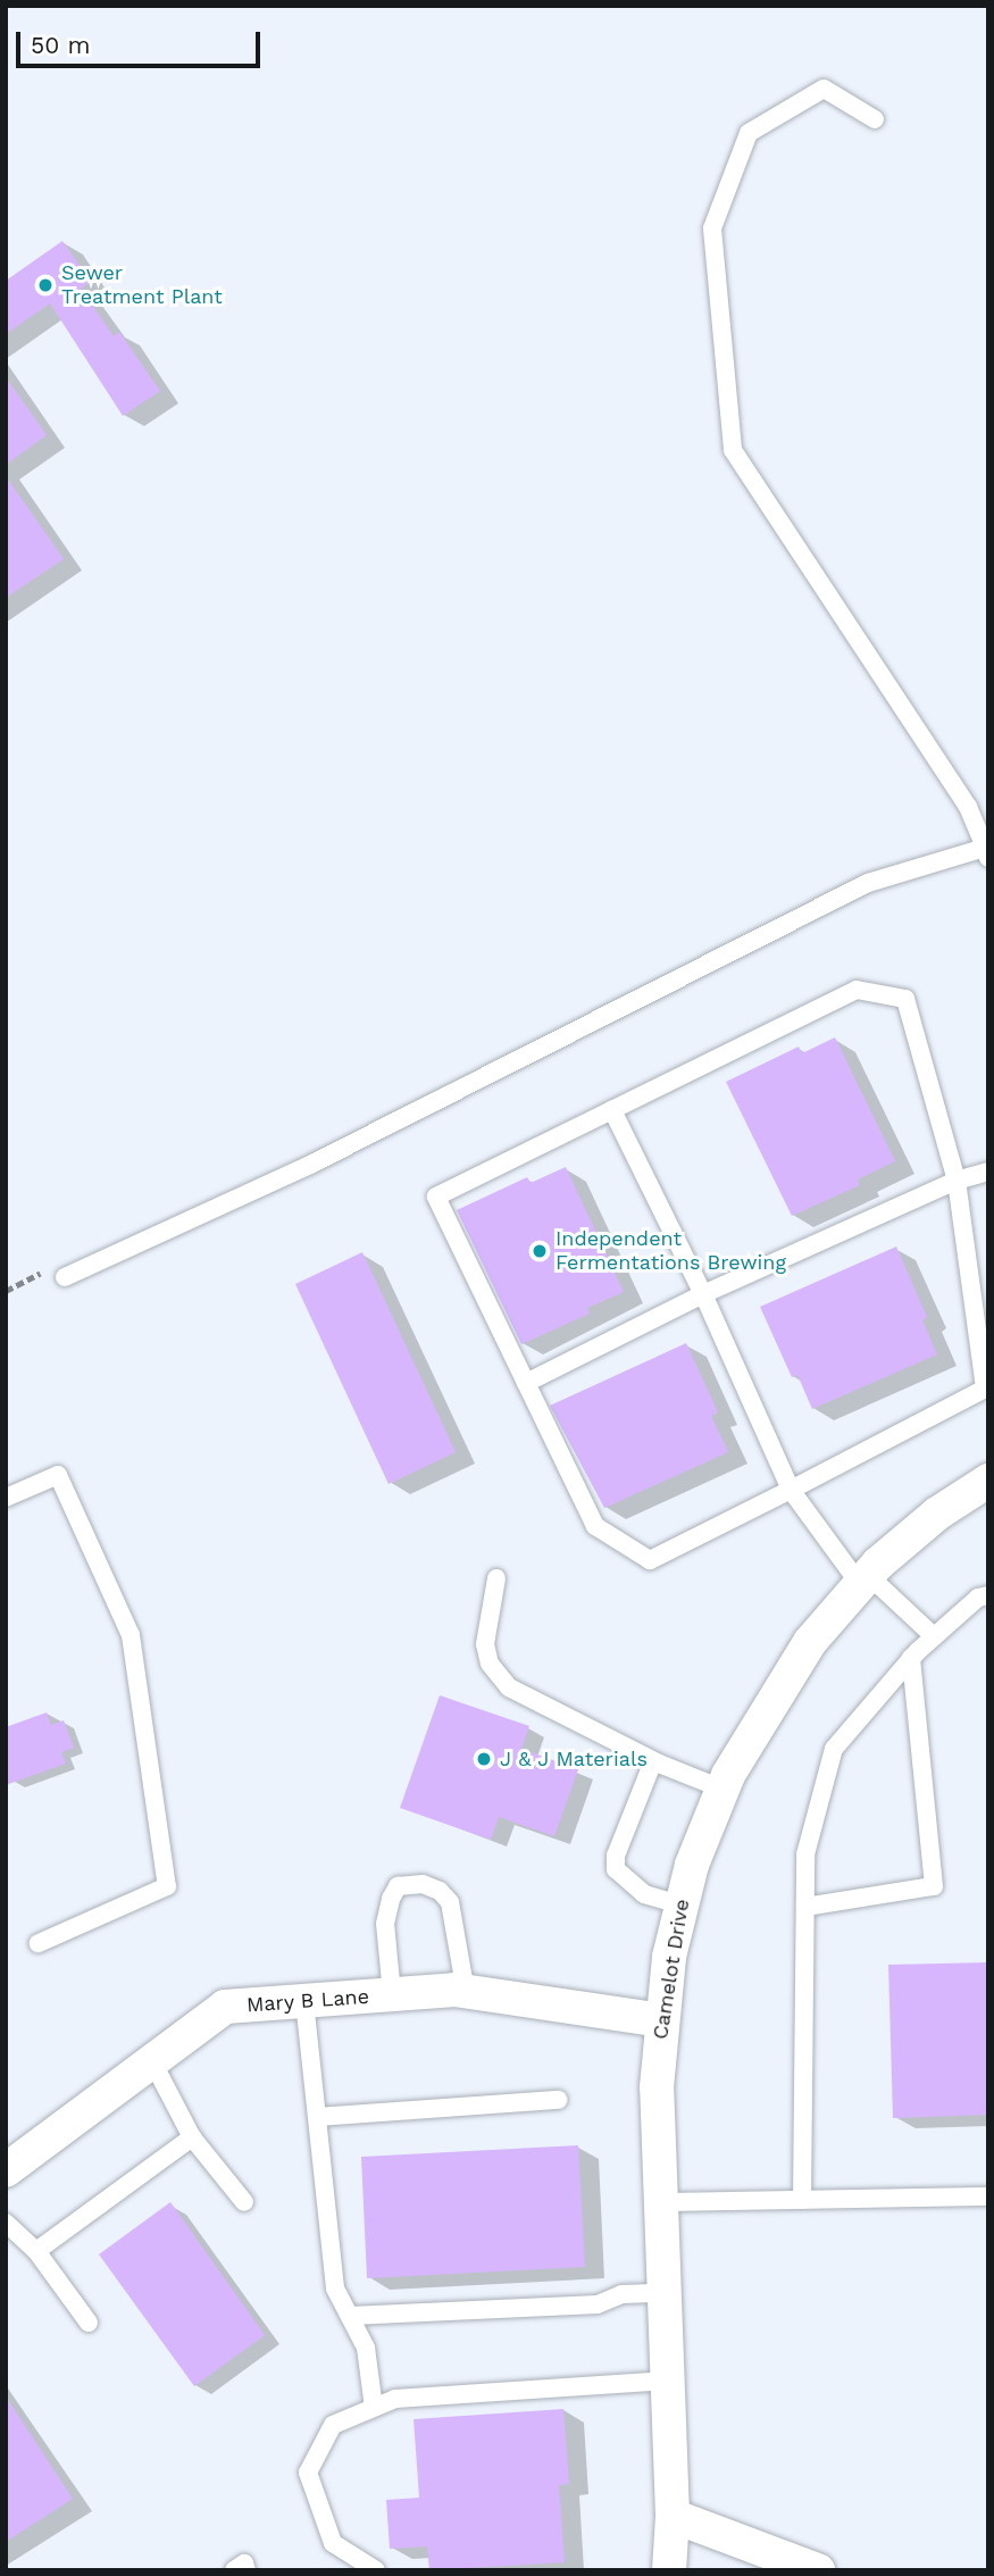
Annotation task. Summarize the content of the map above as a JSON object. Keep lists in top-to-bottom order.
{
  "streets": {
    "street": ["Camelot Drive", "Mary B Lane"]
  },
  "crossings": [
    ["Camelot Drive", "Mary B Lane"]
  ],
  "places": ["Sewer Treatment Plant", "Independent Fermentations Brewing", "J & J Materials"],
  "scale_bar": "50 m"
}
